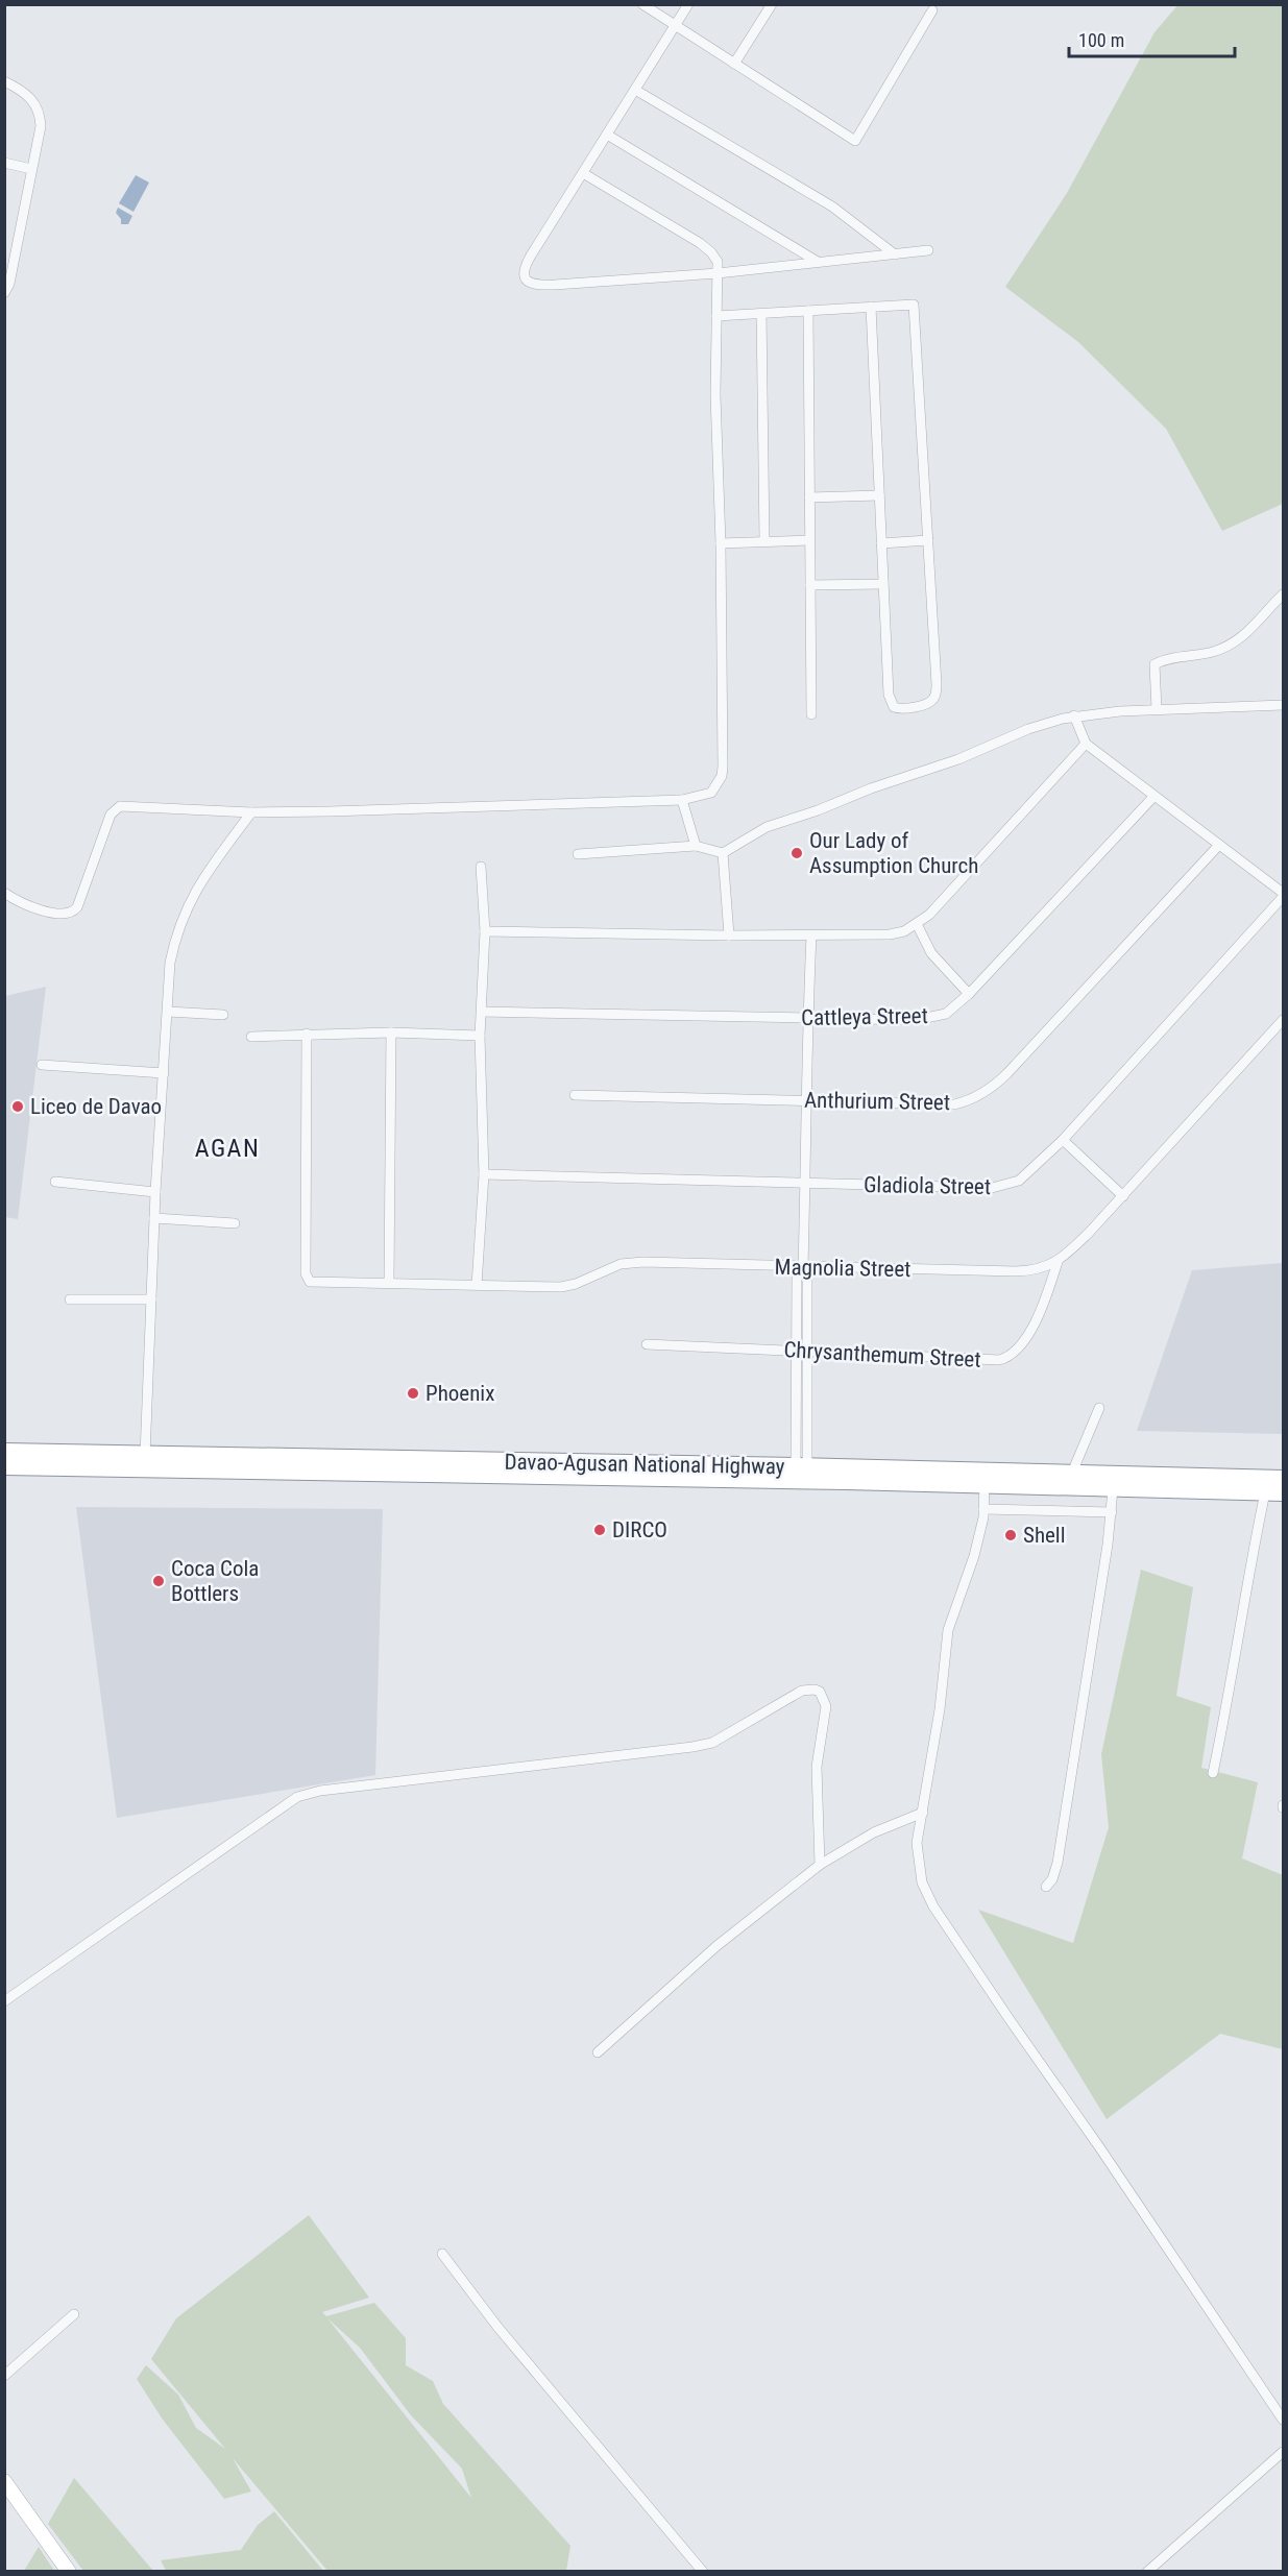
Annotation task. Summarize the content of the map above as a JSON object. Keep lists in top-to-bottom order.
{
  "streets": {
    "highway": ["Davao-Agusan National Highway"],
    "street": [
      "Cattleya Street",
      "Anthurium Street",
      "Gladiola Street",
      "Magnolia Street",
      "Chrysanthemum Street"
    ]
  },
  "crossings": [
    ["Magnolia Street", "Chrysanthemum Street"]
  ],
  "districts": ["AGAN"],
  "places": [
    "Our Lady of Assumption Church",
    "Liceo de Davao",
    "Phoenix",
    "DIRCO",
    "Shell",
    "Coca Cola Bottlers"
  ],
  "scale_bar": "100 m"
}
